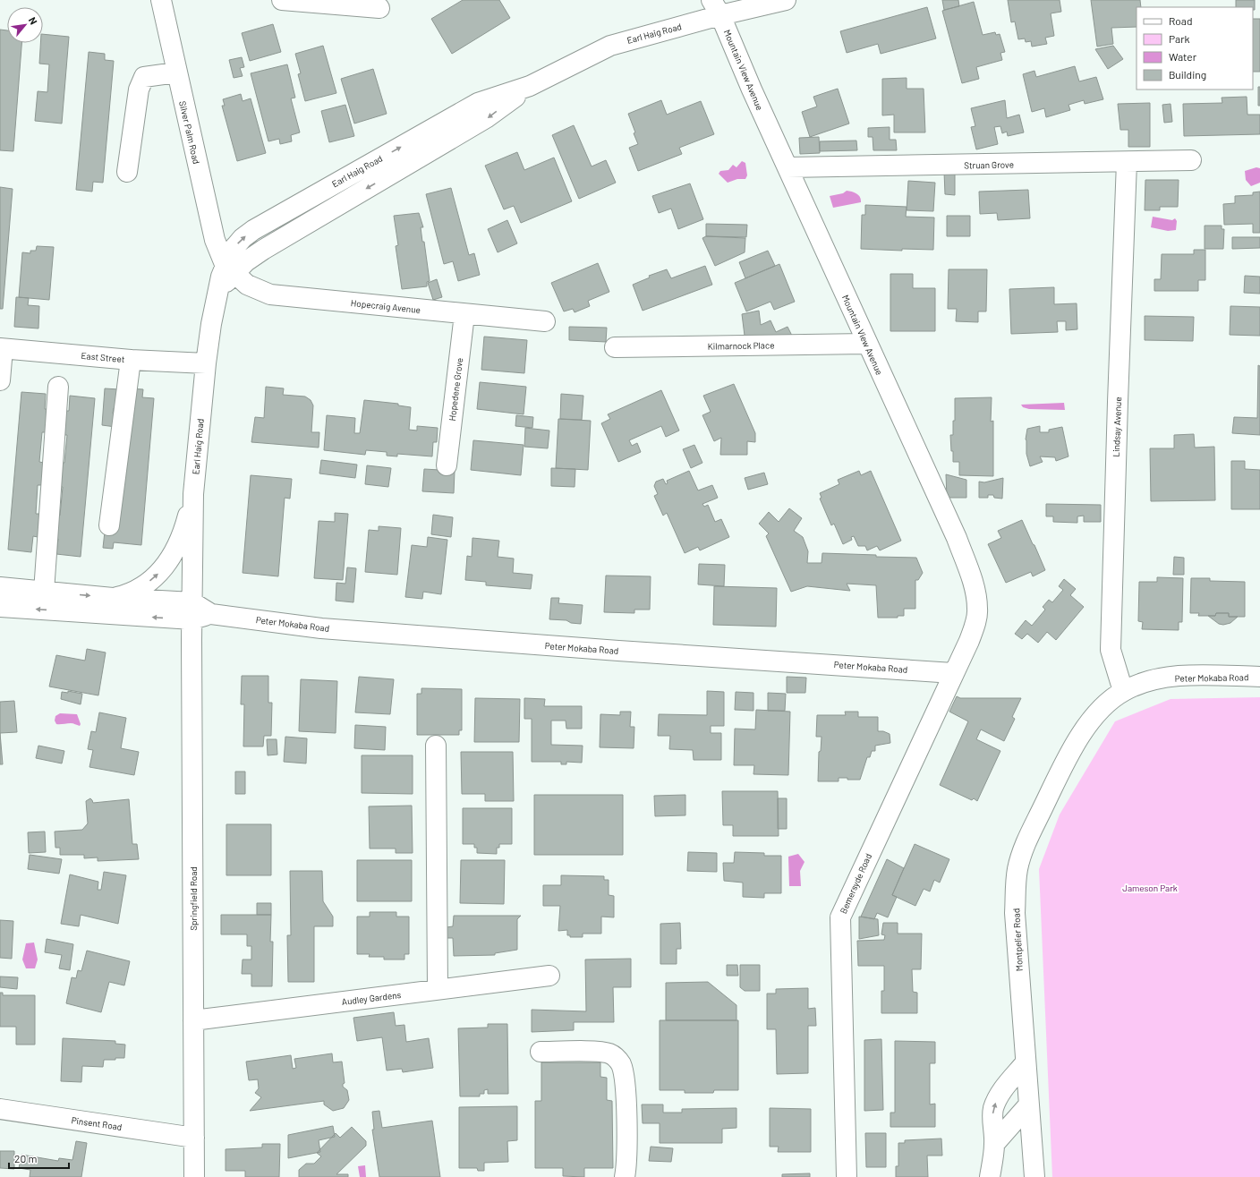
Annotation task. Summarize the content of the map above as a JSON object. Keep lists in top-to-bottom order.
{
  "streets": {
    "street": [
      "Earl Haig Road",
      "Mountain View Avenue",
      "Silver Palm Road",
      "Struan Grove",
      "Hopecraig Avenue",
      "Kilmarnock Place",
      "East Street",
      "Hopedene Grove",
      "Lindsay Avenue",
      "Peter Mokaba Road",
      "Bemersyde Road",
      "Springfield Road",
      "Montpelier Road",
      "Audley Gardens",
      "Pinsent Road"
    ]
  },
  "crossings": [
    ["Earl Haig Road", "Mountain View Avenue"],
    ["Earl Haig Road", "Silver Palm Road"],
    ["Earl Haig Road", "Hopecraig Avenue"],
    ["Earl Haig Road", "East Street"],
    ["Earl Haig Road", "Peter Mokaba Road"],
    ["Earl Haig Road", "Springfield Road"],
    ["Mountain View Avenue", "Struan Grove"],
    ["Mountain View Avenue", "Kilmarnock Place"],
    ["Mountain View Avenue", "Peter Mokaba Road"],
    ["Mountain View Avenue", "Bemersyde Road"],
    ["Silver Palm Road", "Hopecraig Avenue"],
    ["Struan Grove", "Lindsay Avenue"],
    ["Hopecraig Avenue", "Hopedene Grove"],
    ["Lindsay Avenue", "Peter Mokaba Road"],
    ["Lindsay Avenue", "Montpelier Road"],
    ["Peter Mokaba Road", "Bemersyde Road"],
    ["Peter Mokaba Road", "Springfield Road"],
    ["Peter Mokaba Road", "Montpelier Road"],
    ["Springfield Road", "Audley Gardens"],
    ["Springfield Road", "Pinsent Road"]
  ],
  "parks": ["Jameson Park"],
  "legend": [
    "Road",
    "Park",
    "Water",
    "Building"
  ],
  "scale_bar": "20 m",
  "north": "top right"
}
